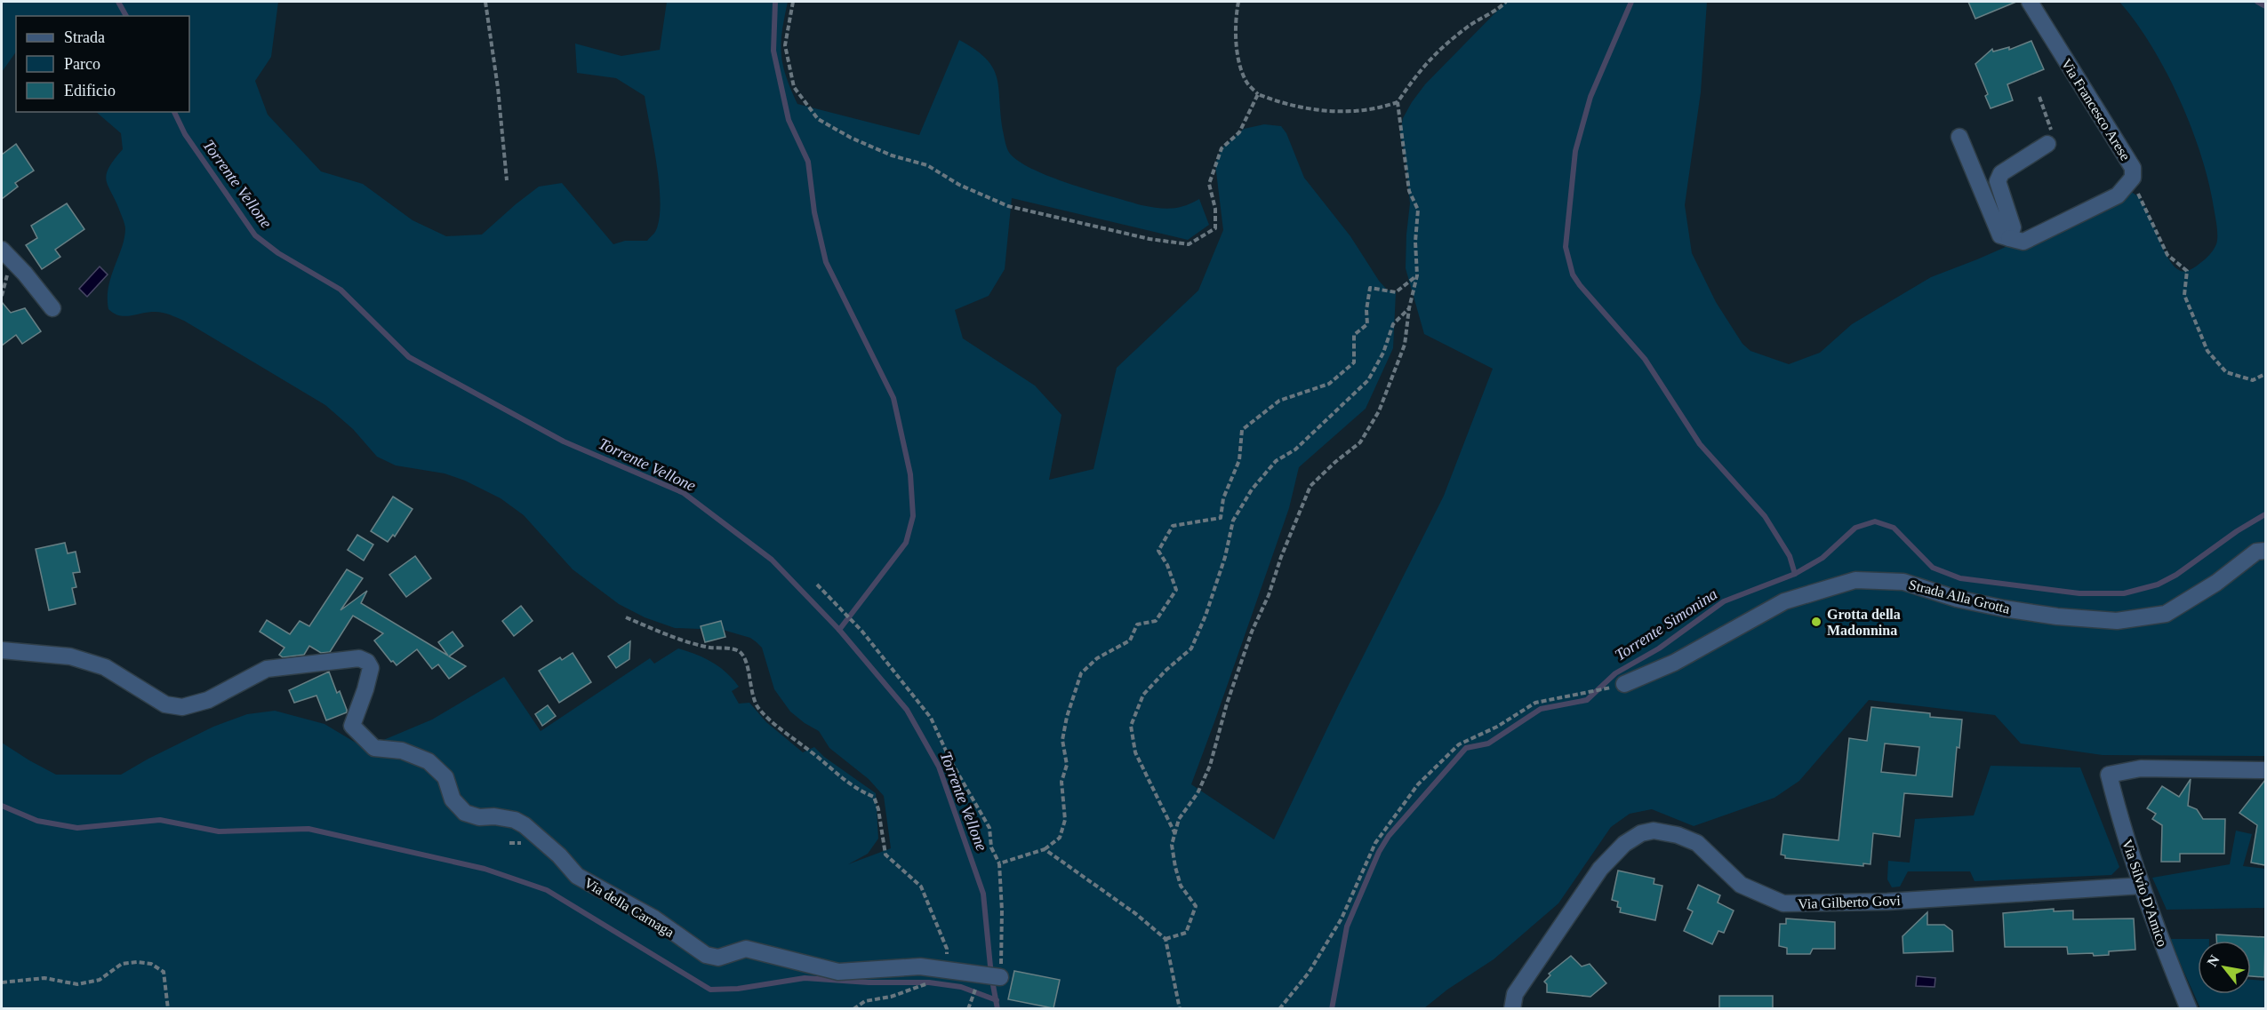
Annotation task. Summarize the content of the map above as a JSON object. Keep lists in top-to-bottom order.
{
  "streets": {
    "street": [
      "Via Francesco Arese",
      "Strada Alla Grotta",
      "Via Silvio D'Amico",
      "Via Gilberto Govi",
      "Via della Carnaga"
    ]
  },
  "crossings": [
    ["Via Silvio D'Amico", "Via Gilberto Govi"]
  ],
  "water": ["Torrente Vellone", "Torrente Simonina"],
  "places": ["Grotta della Madonnina"],
  "legend": ["Strada", "Parco", "Edificio"],
  "north": "top left"
}
